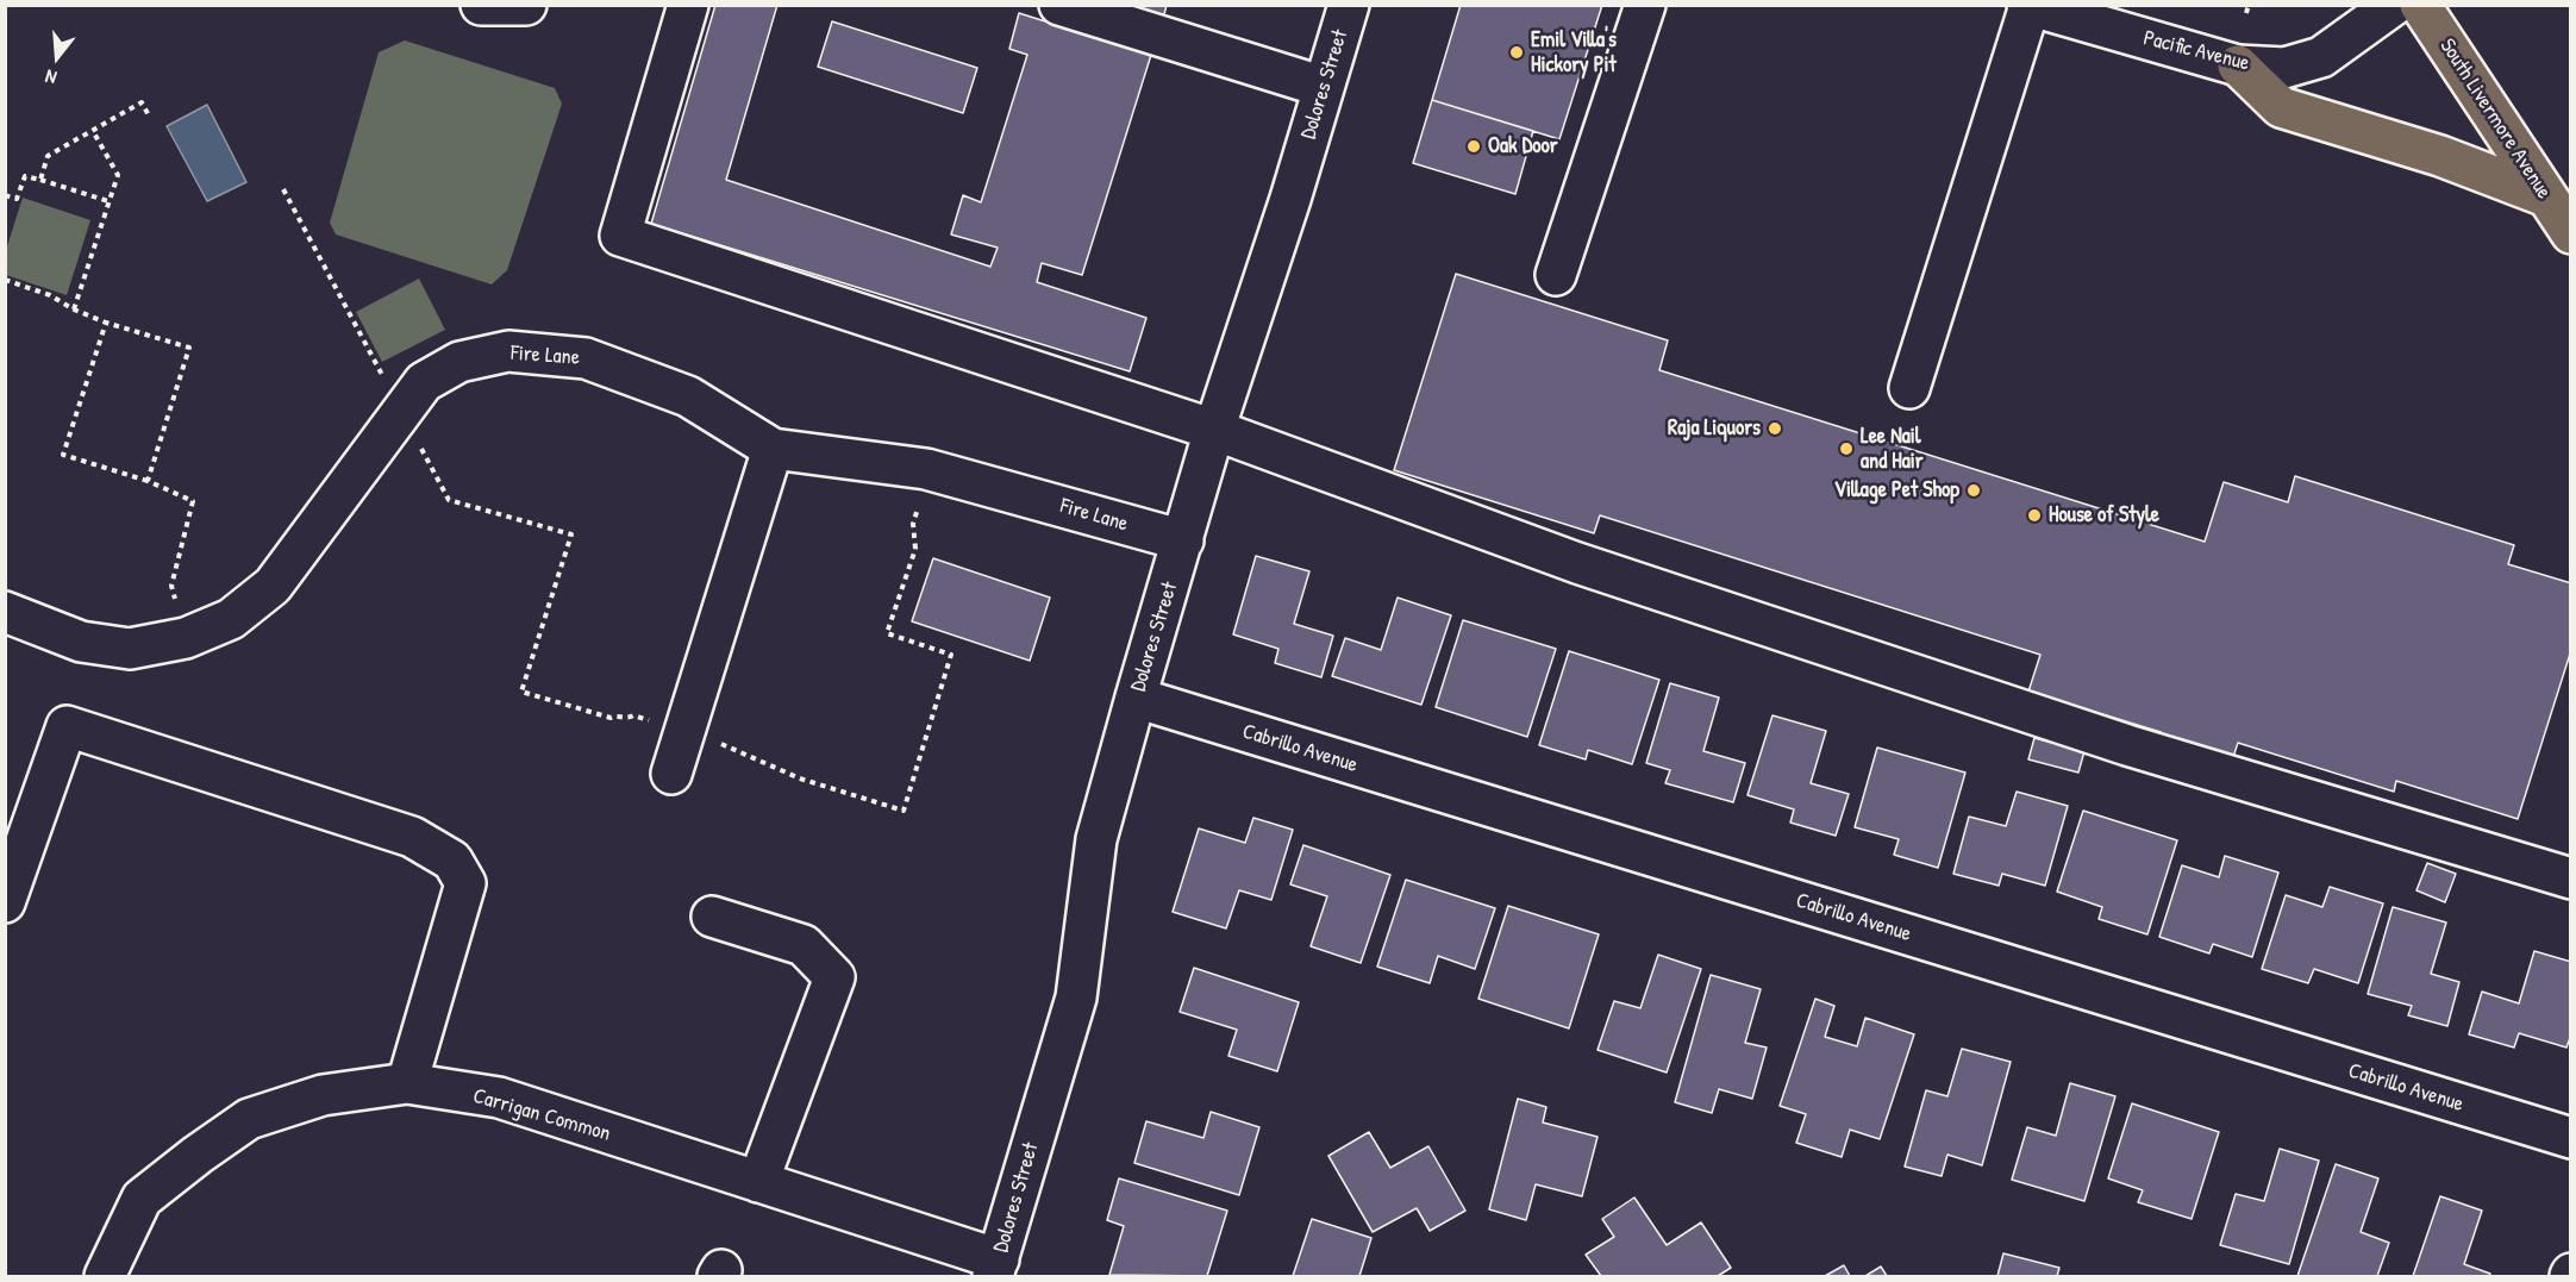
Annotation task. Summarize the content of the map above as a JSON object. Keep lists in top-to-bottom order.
{
  "streets": {
    "main road": ["South Livermore Avenue"],
    "street": [
      "Pacific Avenue",
      "Dolores Street",
      "Fire Lane",
      "Cabrillo Avenue",
      "Carrigan Common"
    ]
  },
  "crossings": [
    ["Dolores Street", "Fire Lane"],
    ["Dolores Street", "Cabrillo Avenue"],
    ["Dolores Street", "Carrigan Common"]
  ],
  "places": [
    "Emil Villa's Hickory Pit",
    "Oak Door",
    "Raja Liquors",
    "Lee Nail and Hair",
    "Village Pet Shop",
    "House of Style"
  ],
  "north": "bottom"
}
